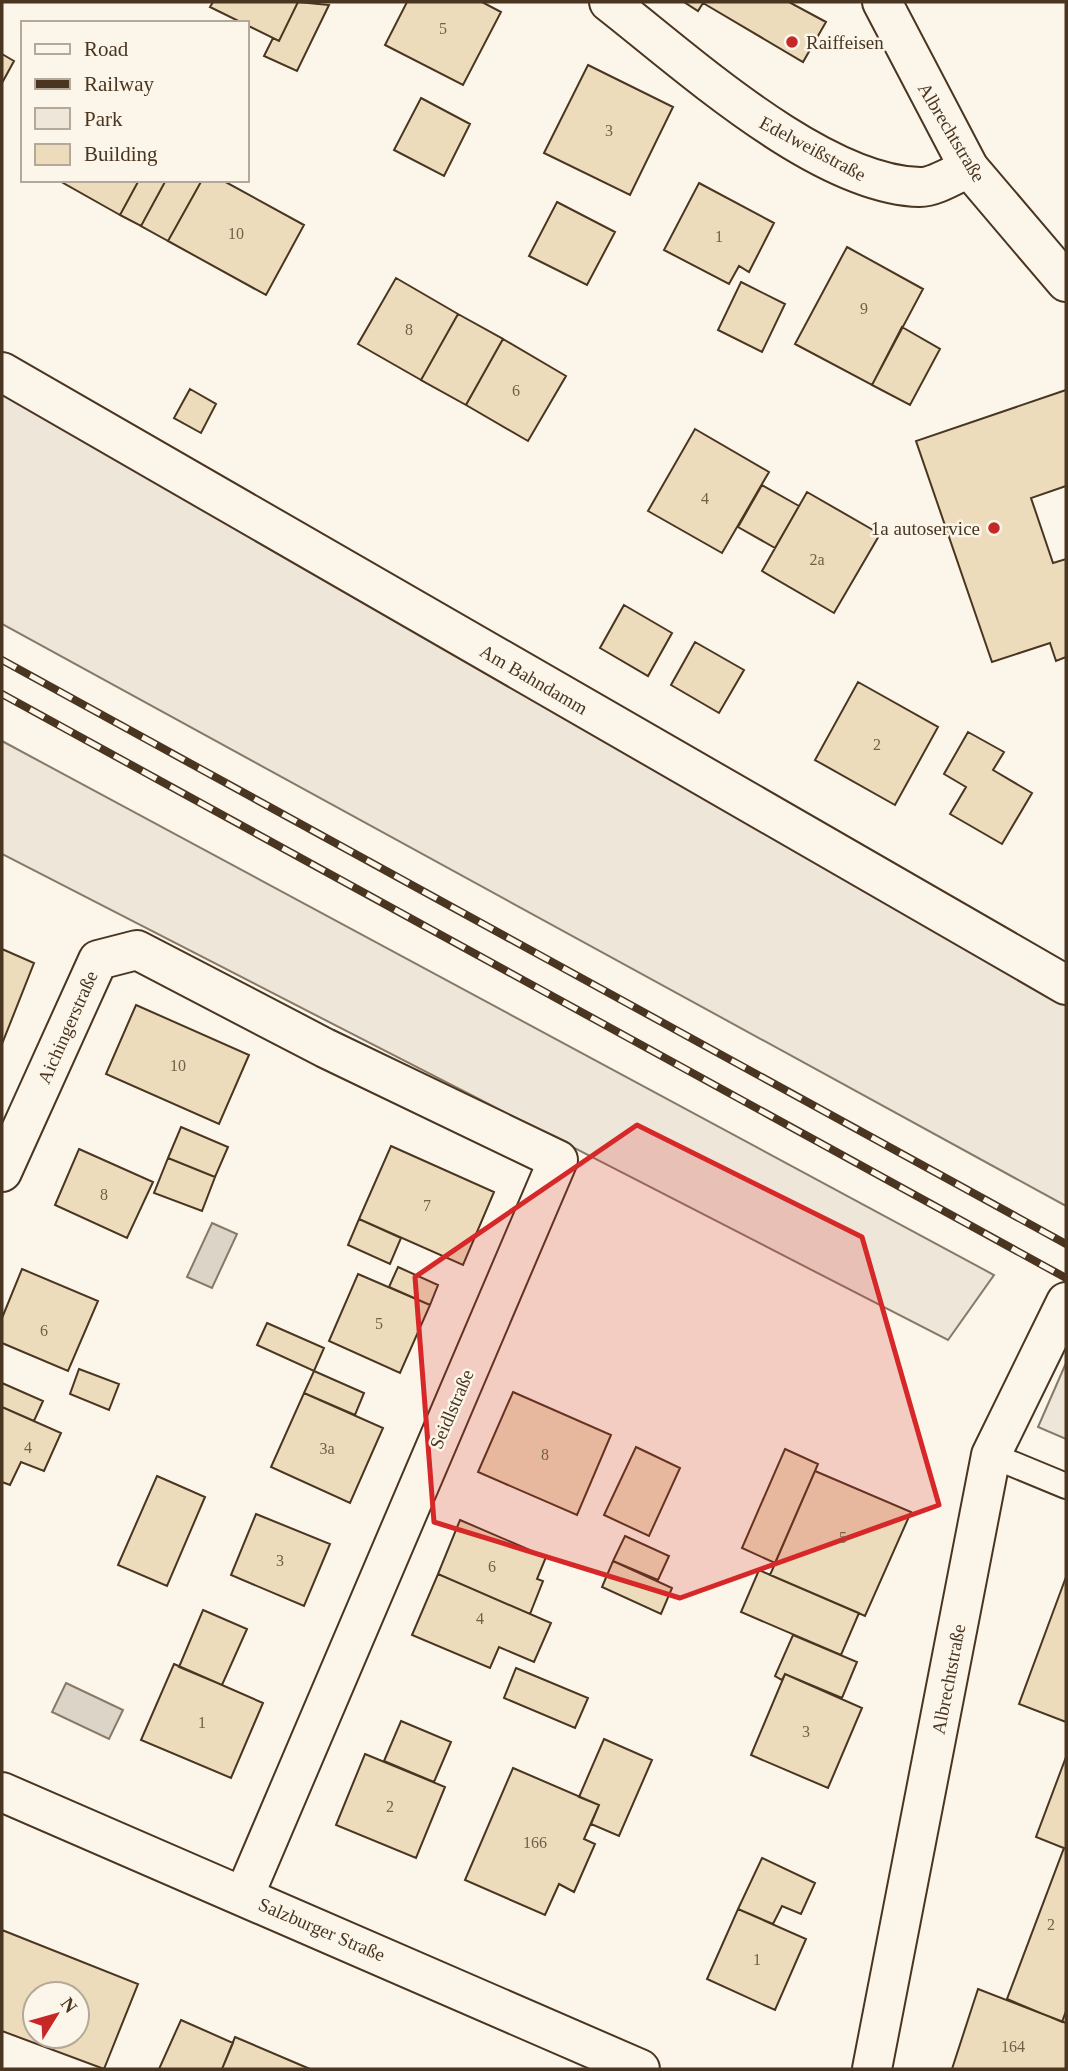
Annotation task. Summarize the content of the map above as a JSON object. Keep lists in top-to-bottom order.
{
  "streets": {
    "street": [
      "Albrechtstraße",
      "Edelweißstraße",
      "Am Bahndamm",
      "Aichingerstraße",
      "Seidlstraße",
      "Salzburger Straße"
    ]
  },
  "crossings": [
    ["Albrechtstraße", "Edelweißstraße"],
    ["Aichingerstraße", "Seidlstraße"],
    ["Seidlstraße", "Salzburger Straße"]
  ],
  "places": ["Raiffeisen", "1a autoservice"],
  "house_numbers": [
    "5",
    "3",
    "10",
    "1",
    "9",
    "8",
    "6",
    "4",
    "2a",
    "2",
    "10",
    "8",
    "7",
    "5",
    "6",
    "4",
    "3a",
    "8",
    "5",
    "3",
    "6",
    "4",
    "1",
    "3",
    "2",
    "166",
    "2",
    "1",
    "164"
  ],
  "legend": [
    "Road",
    "Railway",
    "Park",
    "Building"
  ],
  "north": "top right"
}
